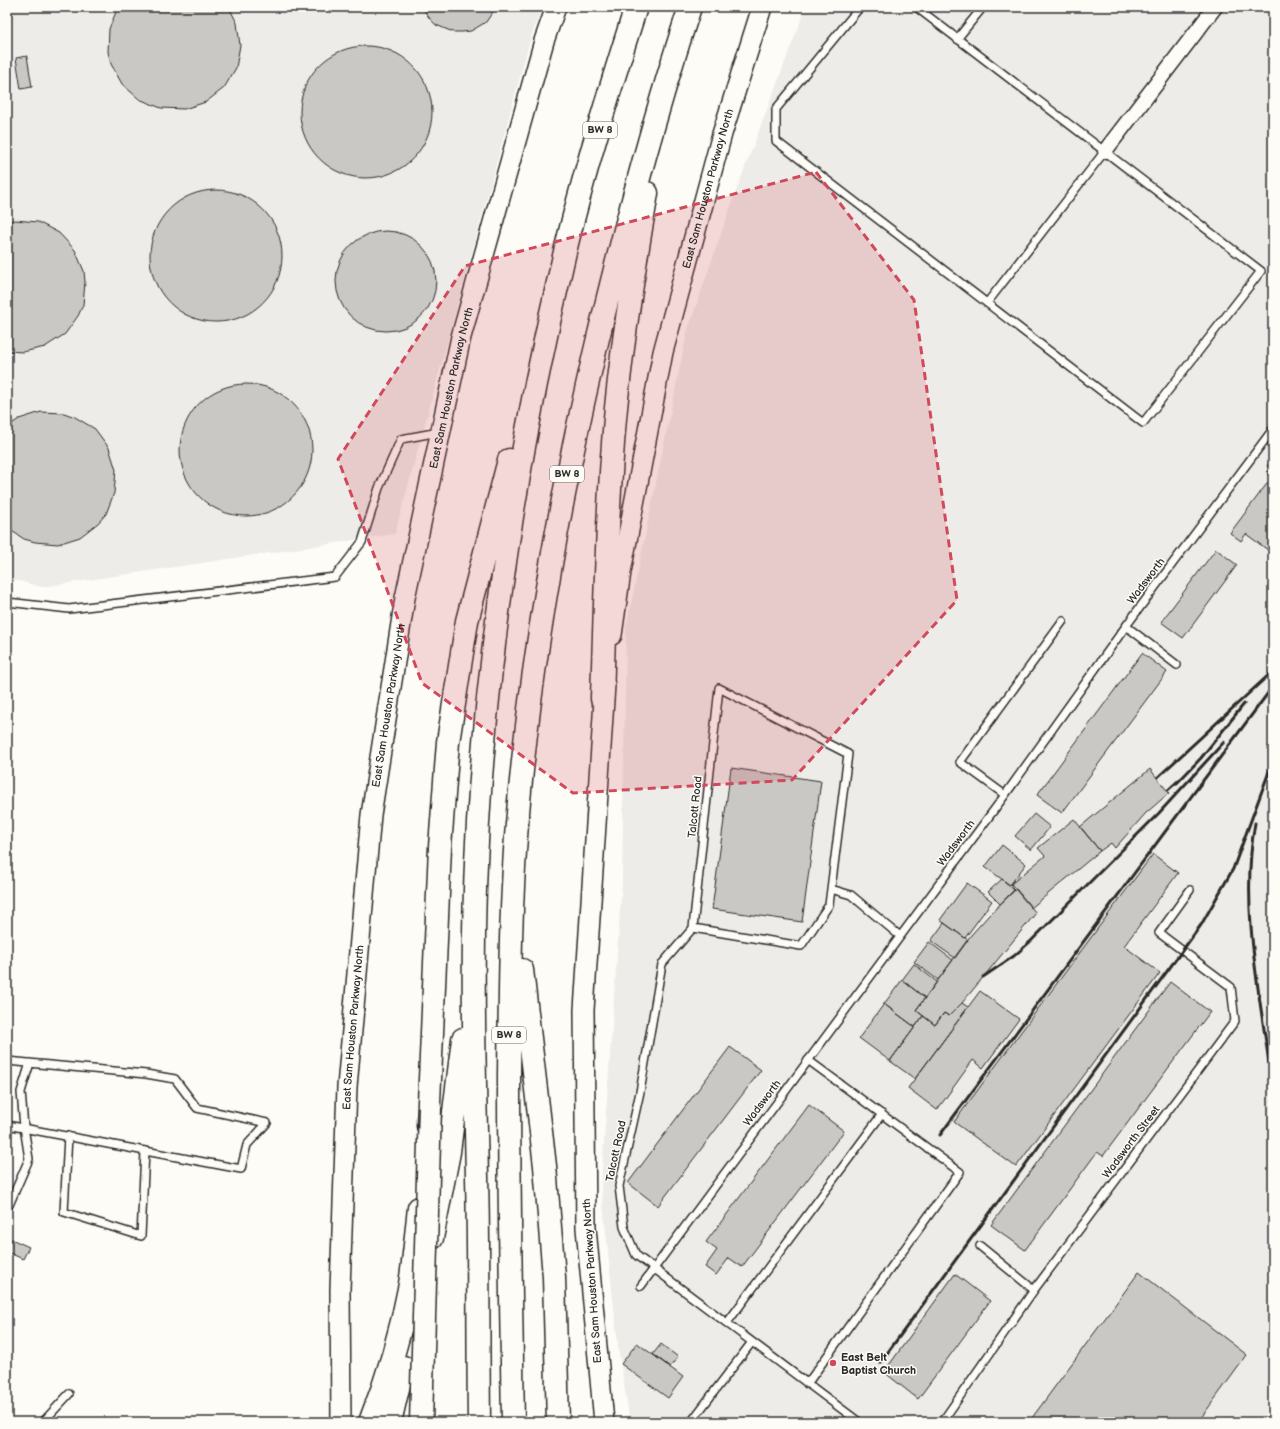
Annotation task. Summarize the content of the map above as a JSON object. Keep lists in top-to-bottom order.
{
  "streets": {
    "highway": ["BW 8"],
    "main road": ["East Sam Houston Parkway North"],
    "lane": ["Wadsworth", "Talcott Road", "Wadsworth Street"]
  },
  "crossings": [
    ["Wadsworth", "Talcott Road"]
  ],
  "places": ["East Belt Baptist Church"]
}
